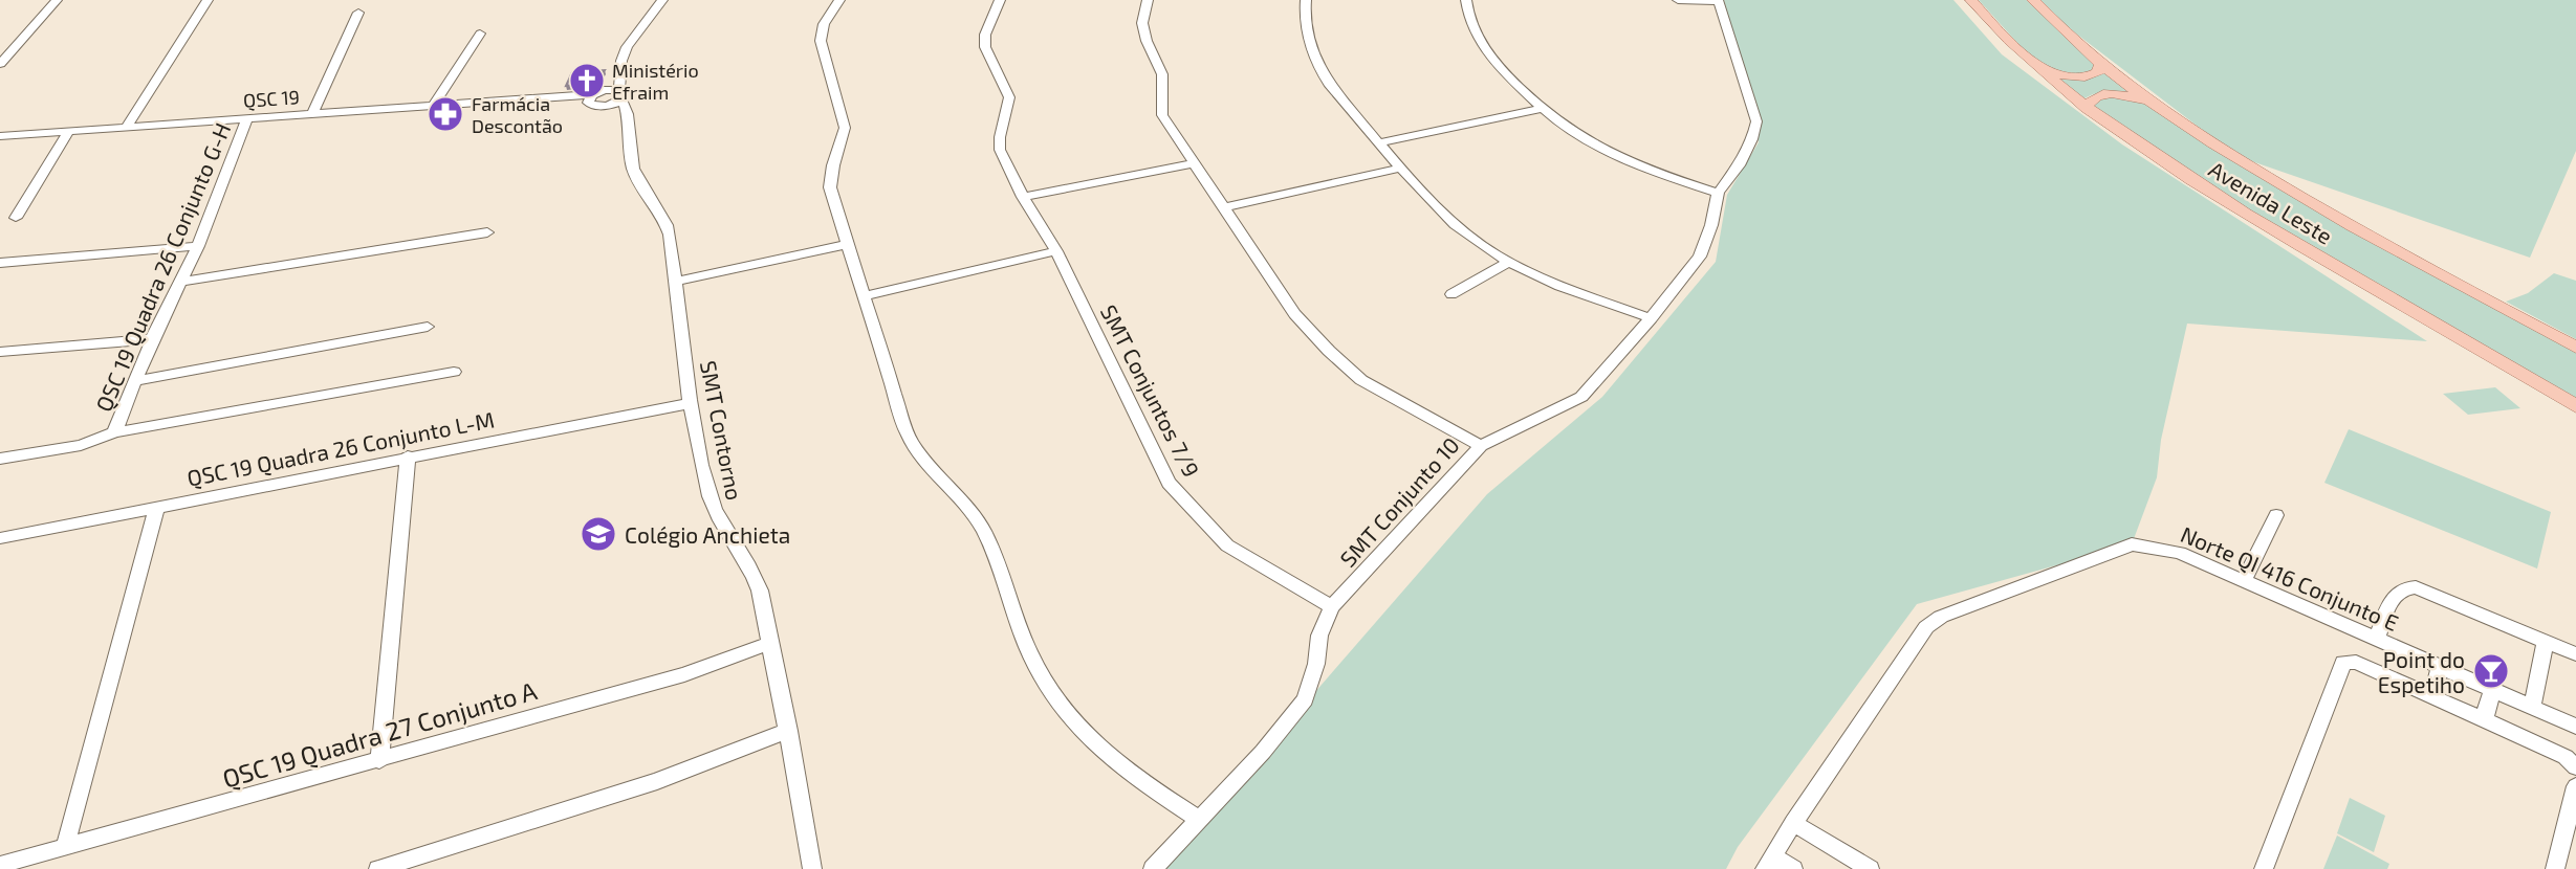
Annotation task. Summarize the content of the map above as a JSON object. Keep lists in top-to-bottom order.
{
  "streets": {
    "main road": ["Avenida Leste"],
    "street": [
      "QSC 19",
      "QSC 19 Quadra 26 Conjunto G-H",
      "SMT Conjuntos 7/9",
      "SMT Contorno",
      "QSC 19 Quadra 26 Conjunto L-M",
      "SMT Conjunto 10",
      "Norte QI 416 Conjunto E",
      "QSC 19 Quadra 27 Conjunto A"
    ]
  },
  "crossings": [
    ["QSC 19", "QSC 19 Quadra 26 Conjunto G-H"],
    ["SMT Conjuntos 7/9", "SMT Conjunto 10"],
    ["SMT Contorno", "QSC 19 Quadra 26 Conjunto L-M"],
    ["SMT Contorno", "QSC 19 Quadra 27 Conjunto A"]
  ],
  "places": {
    "church": ["Ministério Efraim"],
    "pharmacy": ["Farmácia Descontão"],
    "school or university": ["Colégio Anchieta"],
    "bar": ["Point do Espetiho"]
  }
}
